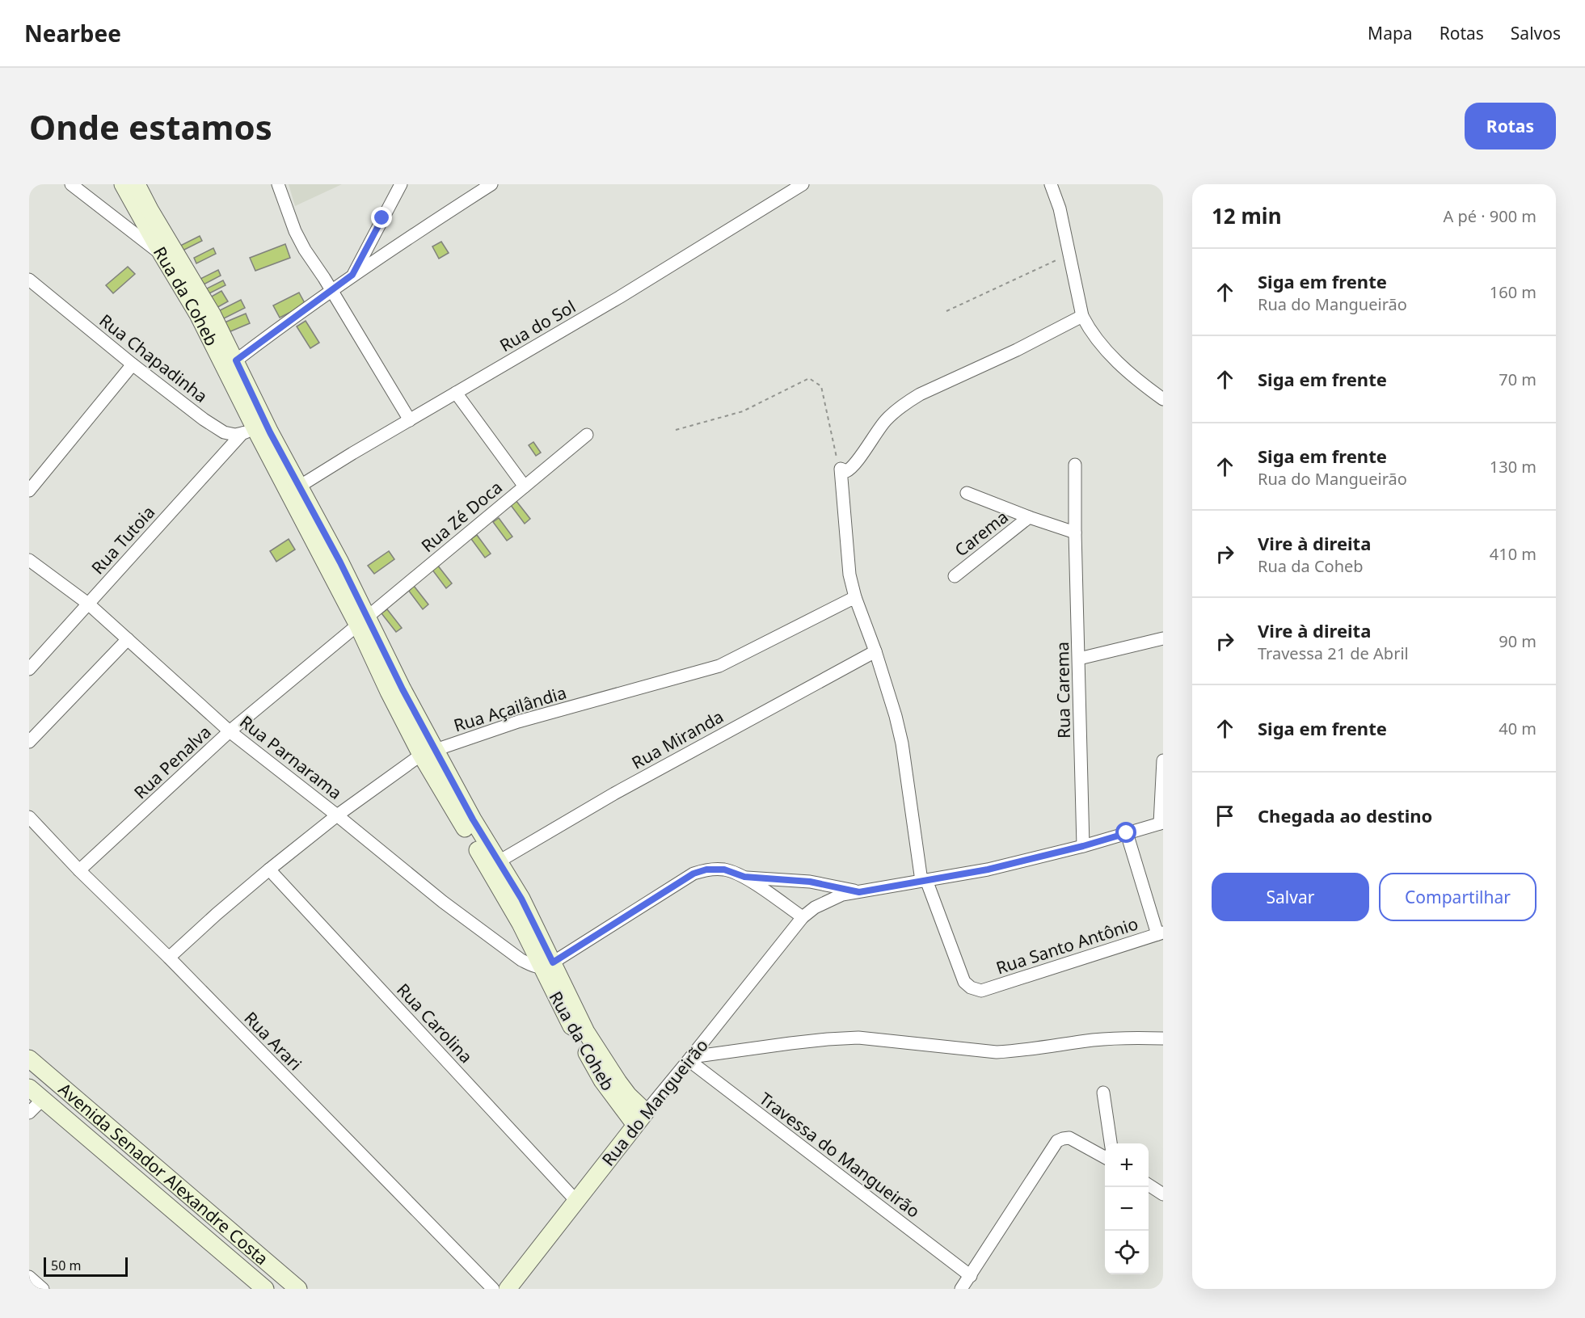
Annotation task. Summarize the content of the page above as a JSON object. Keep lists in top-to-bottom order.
{
  "streets": {
    "street": [
      "Rua da Coheb",
      "Rua do Sol",
      "Rua Chapadinha",
      "Rua Zé Doca",
      "Carema",
      "Rua Tutoia",
      "Rua Carema",
      "Rua Açailândia",
      "Rua Miranda",
      "Rua Parnarama",
      "Rua Penalva",
      "Rua Santo Antônio",
      "Rua Carolina",
      "Rua Arari",
      "Rua do Mangueirão",
      "Travessa do Mangueirão",
      "Avenida Senador Alexandre Costa"
    ]
  },
  "crossings": [
    ["Rua da Coheb", "Rua do Sol"],
    ["Rua da Coheb", "Rua Chapadinha"],
    ["Rua da Coheb", "Rua Zé Doca"],
    ["Rua da Coheb", "Rua Tutoia"],
    ["Rua da Coheb", "Rua Açailândia"],
    ["Rua da Coheb", "Rua Miranda"],
    ["Rua da Coheb", "Rua Parnarama"],
    ["Rua da Coheb", "Rua Penalva"],
    ["Rua da Coheb", "Rua do Mangueirão"],
    ["Rua Chapadinha", "Rua Tutoia"],
    ["Rua Zé Doca", "Rua Penalva"],
    ["Carema", "Rua Carema"],
    ["Rua Tutoia", "Rua Parnarama"],
    ["Rua Carema", "Rua do Mangueirão"],
    ["Rua Açailândia", "Rua Parnarama"],
    ["Rua Açailândia", "Rua Carolina"],
    ["Rua Açailândia", "Rua Arari"],
    ["Rua Parnarama", "Rua Penalva"],
    ["Rua Penalva", "Rua Arari"],
    ["Rua Santo Antônio", "Rua do Mangueirão"],
    ["Rua Carolina", "Rua do Mangueirão"],
    ["Rua do Mangueirão", "Travessa do Mangueirão"]
  ],
  "scale_bar": "50 m",
  "page": {
    "header": "Nearbee",
    "nav": ["Mapa", "Rotas", "Salvos"],
    "buttons": [
      "Rotas",
      ["Salvar", "Compartilhar"]
    ],
    "title": "Onde estamos",
    "heading": ["12 min", "A pé · 900 m"],
    "list": [
      ["Siga em frente", "Rua do Mangueirão", "160 m"],
      ["Siga em frente", "70 m"],
      ["Siga em frente", "Rua do Mangueirão", "130 m"],
      ["Vire à direita", "Rua da Coheb", "410 m"],
      ["Vire à direita", "Travessa 21 de Abril", "90 m"],
      ["Siga em frente", "40 m"],
      "Chegada ao destino"
    ],
    "map_buttons": ["+", "−"],
    "scale": "50 m"
  }
}
